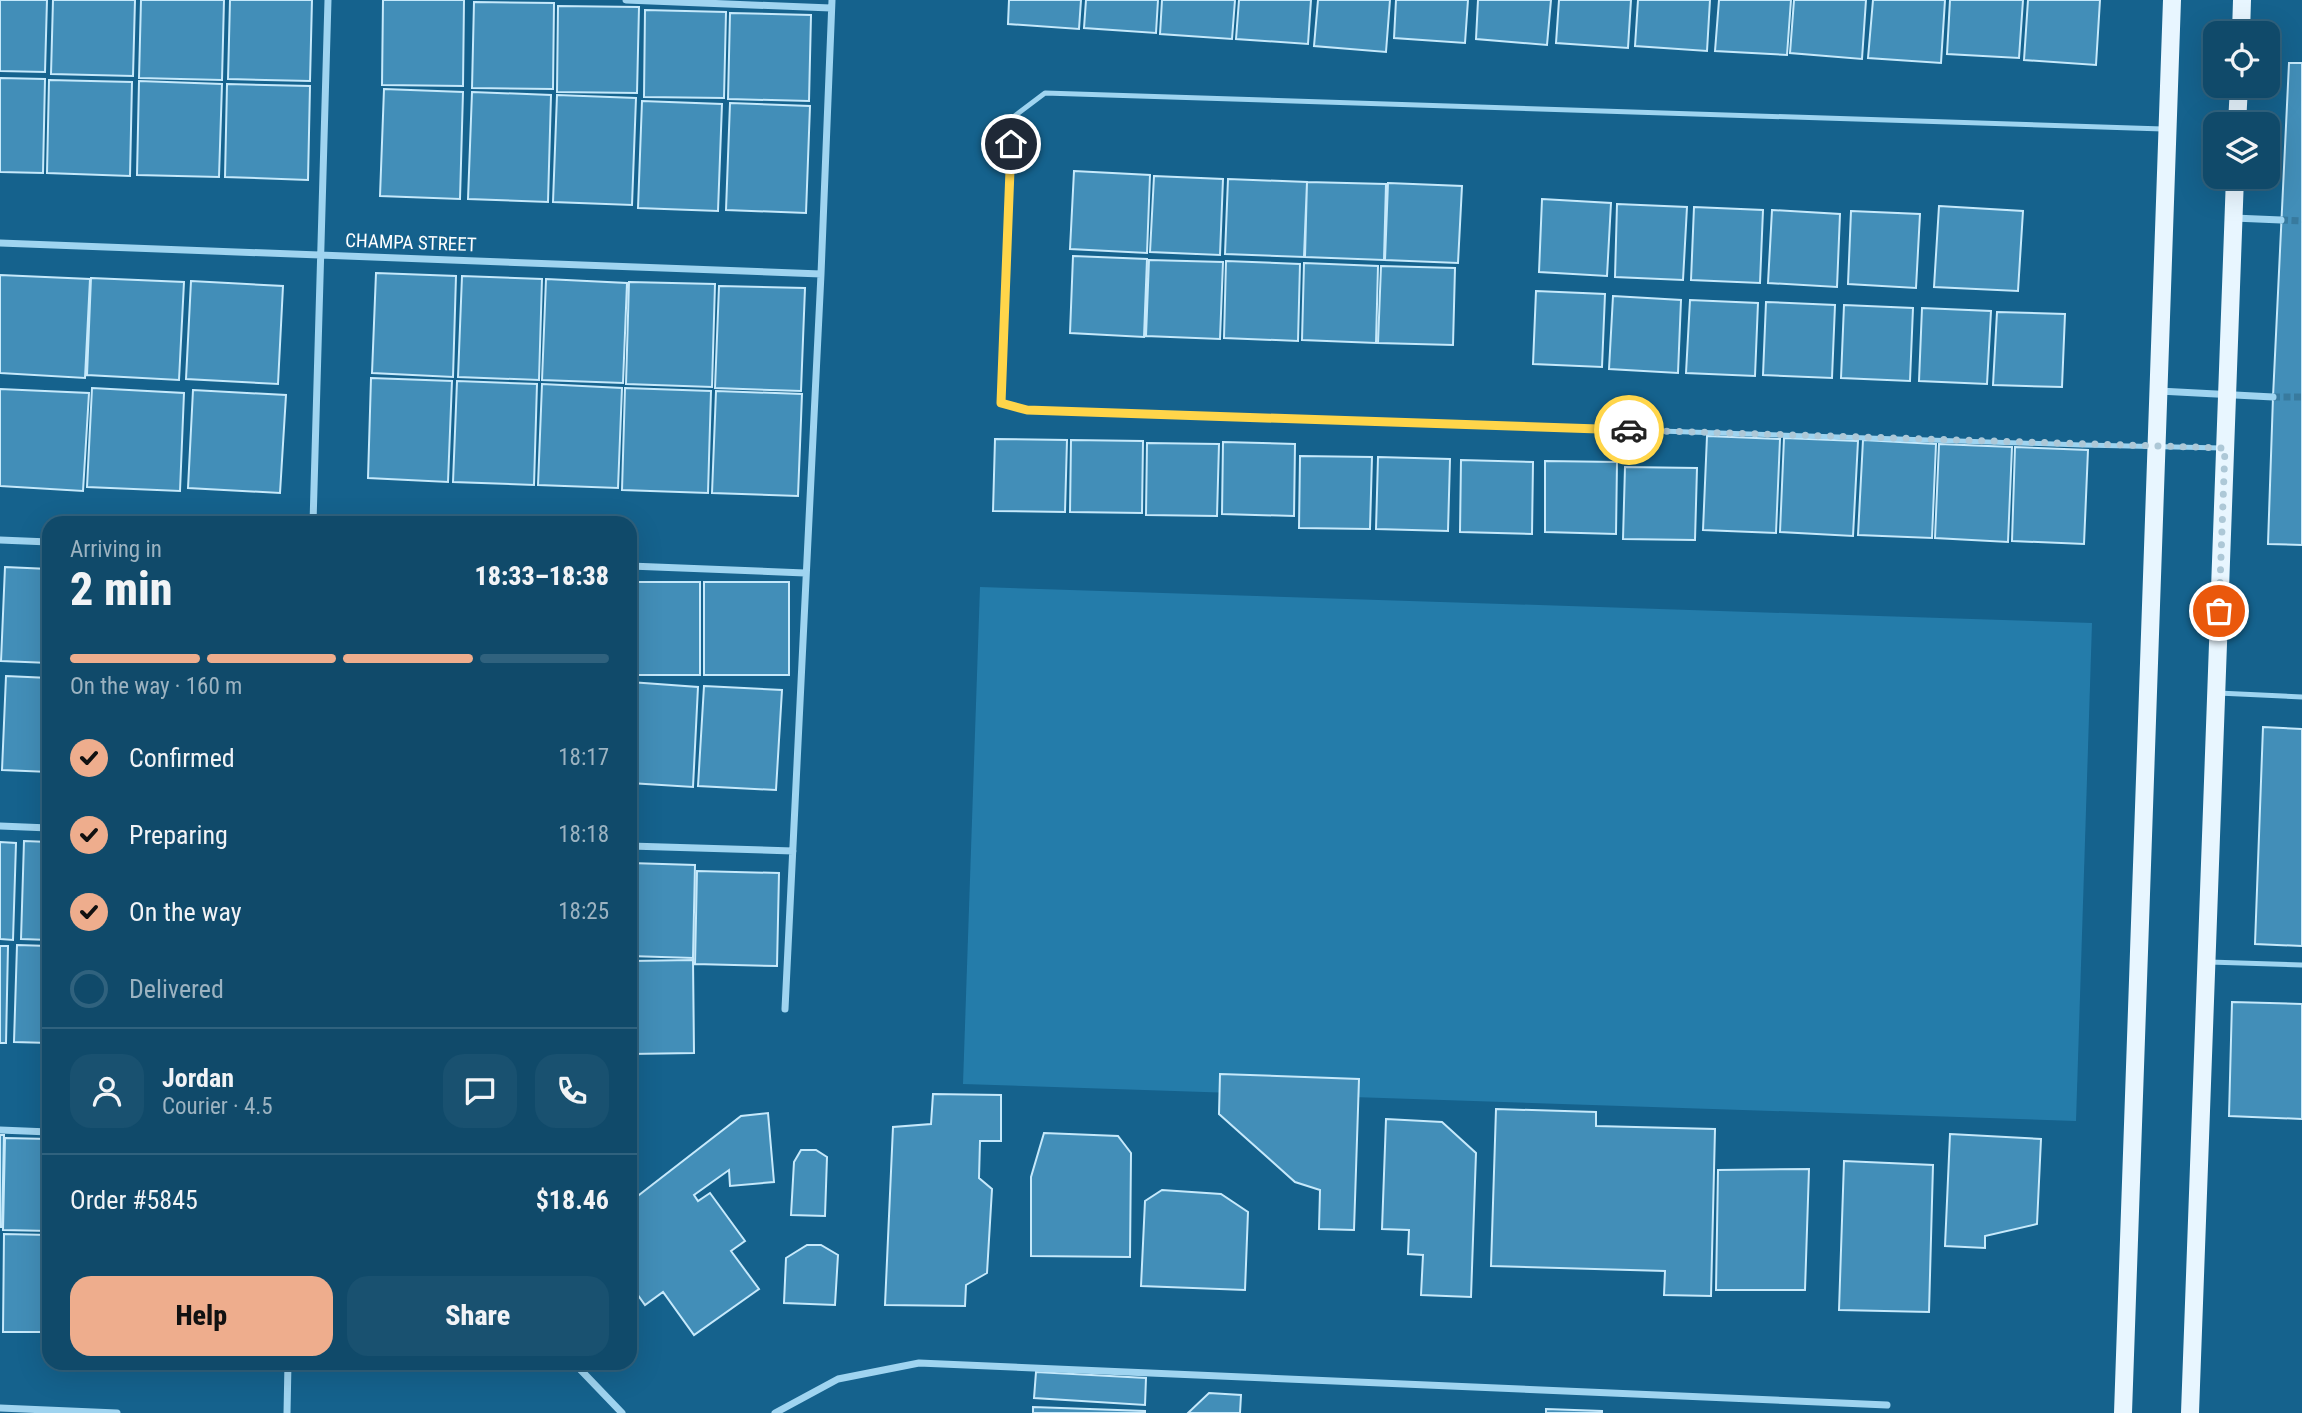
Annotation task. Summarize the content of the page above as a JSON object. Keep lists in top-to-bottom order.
{
  "streets": {
    "street": ["CHAMPA STREET"]
  },
  "page": {
    "heading": ["2 min", "Arriving in", "18:33–18:38"],
    "panel": [
      "Jordan",
      "Courier · 4.5",
      "Order #5845",
      "$18.46"
    ],
    "bar": "On the way · 160 m",
    "list": [
      ["Confirmed", "18:17"],
      ["Preparing", "18:18"],
      ["On the way", "18:25"],
      "Delivered"
    ],
    "buttons": ["Help", "Share"]
  }
}
